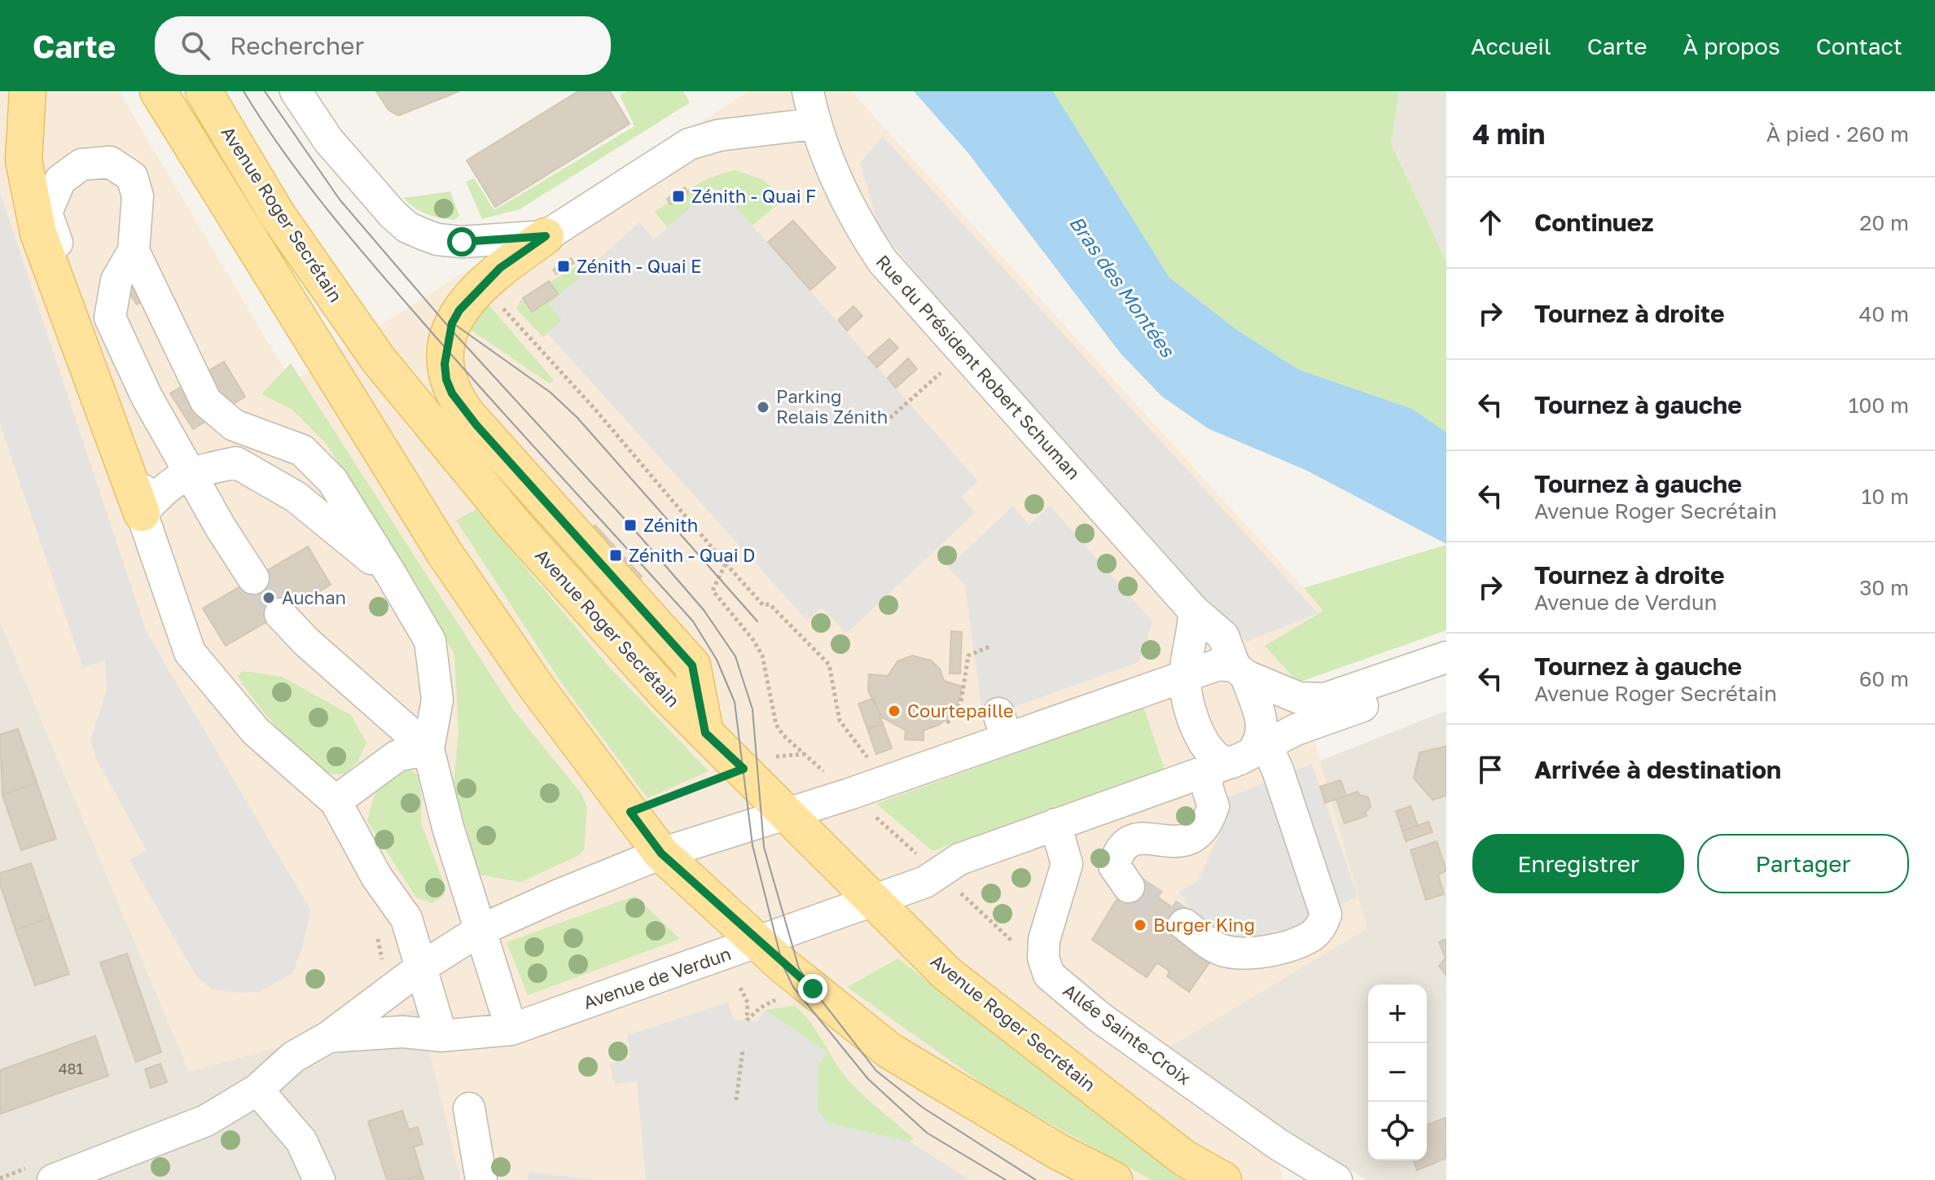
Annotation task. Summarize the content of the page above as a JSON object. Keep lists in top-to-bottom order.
{
  "streets": {
    "main road": ["Avenue Roger Secrétain"],
    "street": ["Rue du Président Robert Schuman", "Avenue de Verdun", "Allée Sainte-Croix"]
  },
  "crossings": [
    ["Avenue Roger Secrétain", "Avenue de Verdun"],
    ["Rue du Président Robert Schuman", "Avenue de Verdun"],
    ["Avenue de Verdun", "Allée Sainte-Croix"]
  ],
  "water": ["Bras des Montées"],
  "places": {
    "transit": [
      "Zénith - Quai F",
      "Zénith - Quai E",
      "Zénith",
      "Zénith - Quai D"
    ],
    "other": [
      "Parking Relais Zénith",
      "Auchan",
      "Courtepaille",
      "Burger King"
    ]
  },
  "house_numbers": ["481"],
  "page": {
    "header": "Carte",
    "search": "Rechercher",
    "nav": [
      "Accueil",
      "Carte",
      "À propos",
      "Contact"
    ],
    "heading": ["4 min", "À pied · 260 m"],
    "list": [
      ["Continuez", "20 m"],
      ["Tournez à droite", "40 m"],
      ["Tournez à gauche", "100 m"],
      ["Tournez à gauche", "Avenue Roger Secrétain", "10 m"],
      ["Tournez à droite", "Avenue de Verdun", "30 m"],
      ["Tournez à gauche", "Avenue Roger Secrétain", "60 m"],
      "Arrivée à destination"
    ],
    "buttons": ["Enregistrer", "Partager"],
    "map_buttons": ["+", "−"]
  }
}
